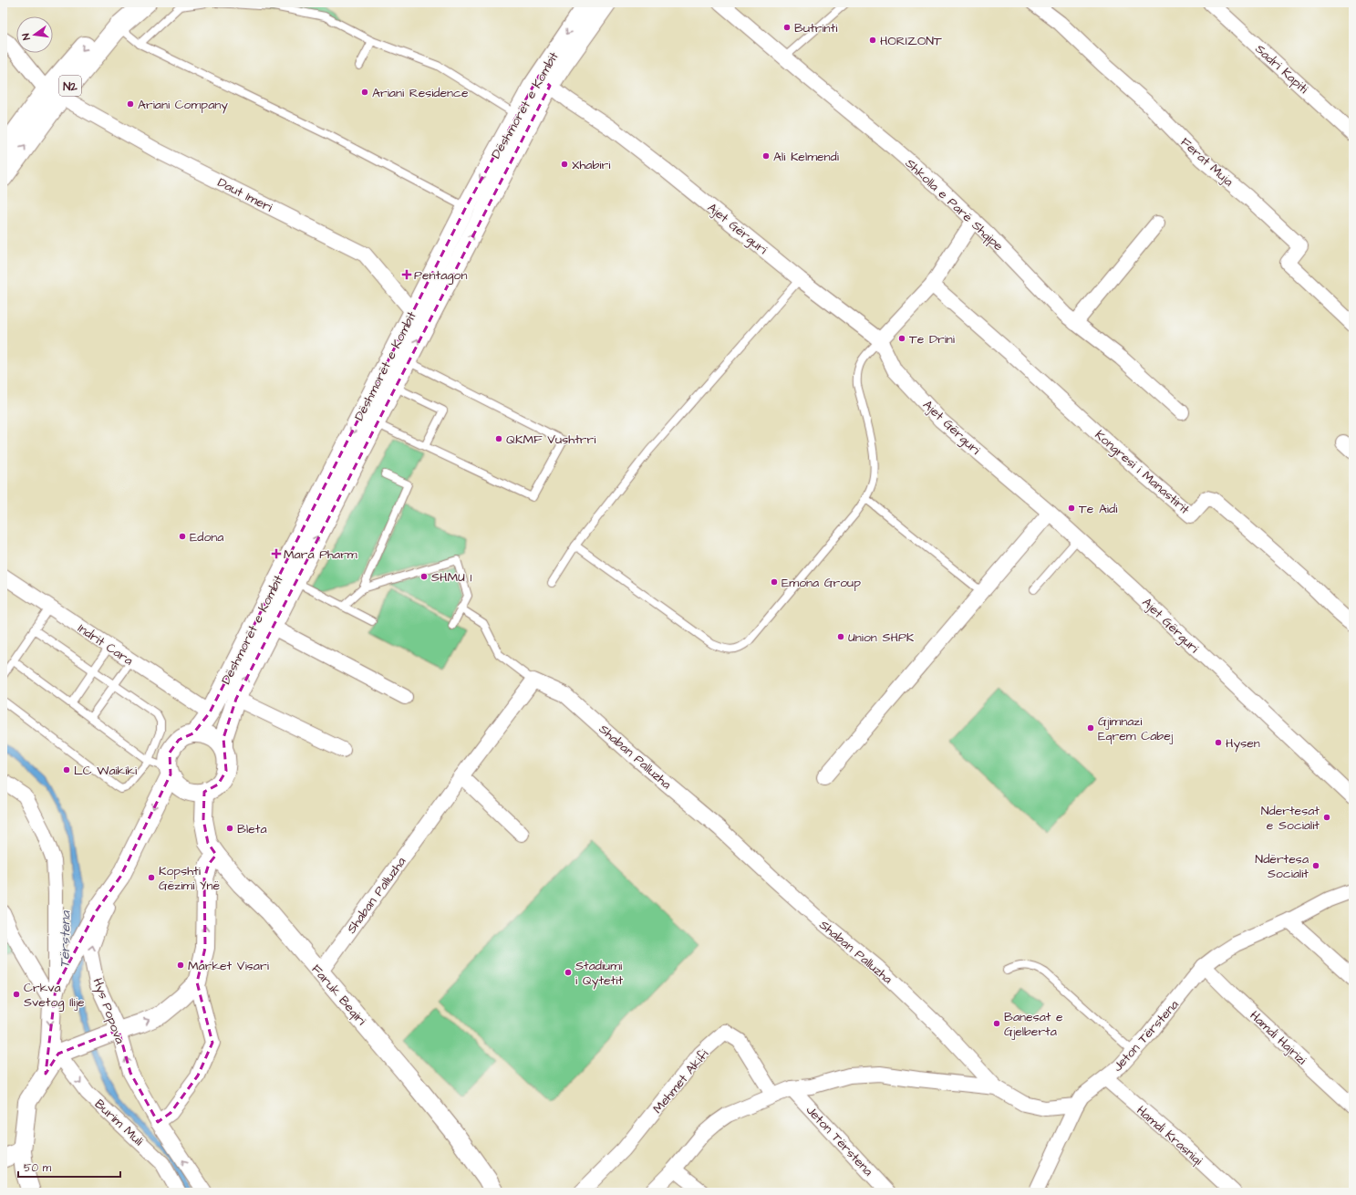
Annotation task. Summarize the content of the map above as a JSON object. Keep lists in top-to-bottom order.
{
  "streets": {
    "main road": ["N2"],
    "street": [
      "Sadri Kapiti",
      "Dëshmorët e Kombit",
      "Ferat Muja",
      "Daut Imeri",
      "Shkolla e Parë Shqipe",
      "Ajet Gërguri",
      "Kongresi i Manastirit",
      "Indrit Cara",
      "Shaban Palluzha",
      "Faruk Beqiri",
      "Hys Popova",
      "Jeton Tërstena",
      "Hamdi Hajrizi",
      "Mehmet Akifi",
      "Burim Muli",
      "Hamdi Krasniqi"
    ]
  },
  "crossings": [
    ["N2", "Daut Imeri"],
    ["Dëshmorët e Kombit", "Daut Imeri"],
    ["Dëshmorët e Kombit", "Ajet Gërguri"],
    ["Dëshmorët e Kombit", "Indrit Cara"],
    ["Dëshmorët e Kombit", "Faruk Beqiri"],
    ["Shaban Palluzha", "Faruk Beqiri"],
    ["Shaban Palluzha", "Jeton Tërstena"],
    ["Jeton Tërstena", "Hamdi Hajrizi"],
    ["Jeton Tërstena", "Mehmet Akifi"],
    ["Jeton Tërstena", "Hamdi Krasniqi"]
  ],
  "one_way": ["Burim Muli"],
  "water": ["Tërstena"],
  "places": {
    "other": [
      "Butrinti",
      "HORIZONT",
      "Ariani Residence",
      "Ariani Company",
      "Ali Kelmendi",
      "Xhabiri",
      "Te Drini",
      "QKMF Vushtrri",
      "Te Aidi",
      "Edona",
      "SHMU 1",
      "Emona Group",
      "Union SHPK",
      "Gjimnazi Eqrem Cabej",
      "Hysen",
      "LC Waikiki",
      "Ndertesat e Socialit",
      "Bleta",
      "Ndërtesa Socialit",
      "Kopshti Gëzimi Ynë",
      "Market Visari",
      "Stadiumi i Qytetit",
      "Crkva Svetog Ilije",
      "Banesat e Gjelberta"
    ],
    "health": ["Pentagon", "Mara Pharm"]
  },
  "scale_bar": "50 m",
  "north": "left"
}
